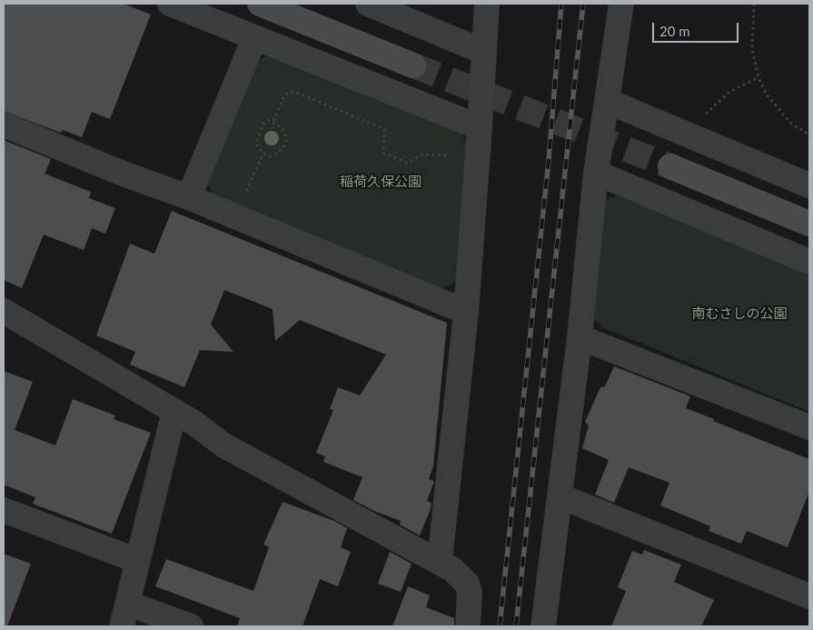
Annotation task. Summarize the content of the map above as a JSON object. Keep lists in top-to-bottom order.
{
  "parks": ["稲荷久保公園", "南むさしの公園"],
  "scale_bar": "20 m"
}
